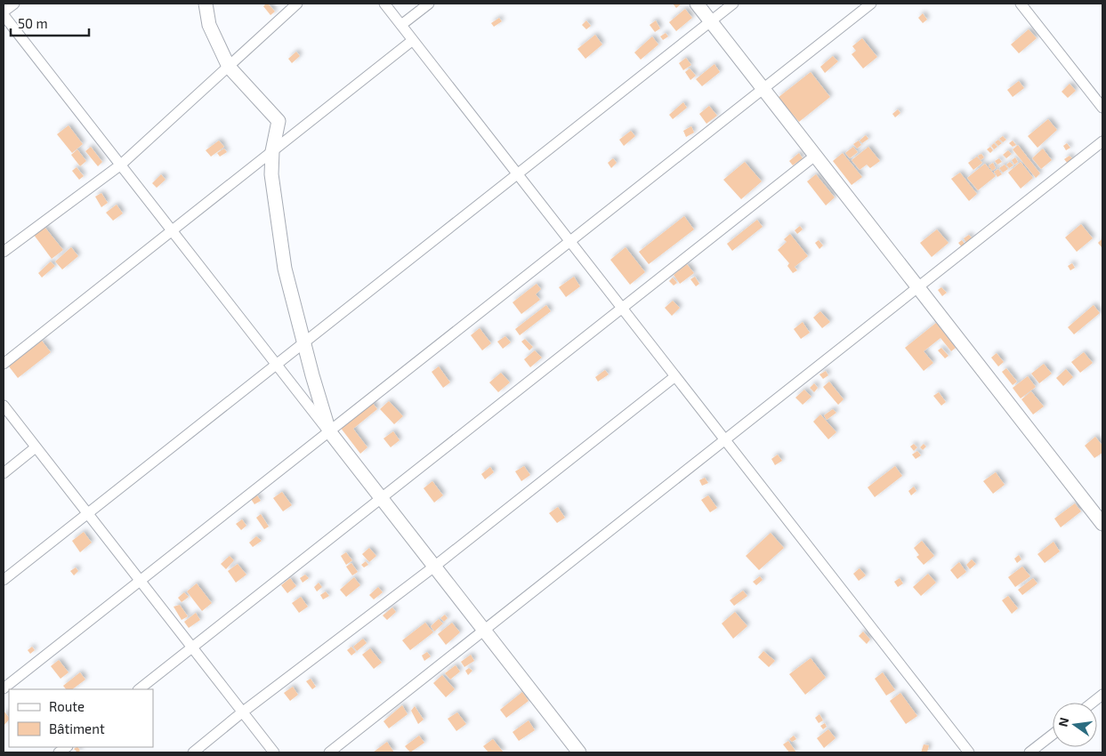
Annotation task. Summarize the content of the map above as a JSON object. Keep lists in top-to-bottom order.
{
  "legend": ["Route", "Bâtiment"],
  "scale_bar": "50 m",
  "north": "left"
}
